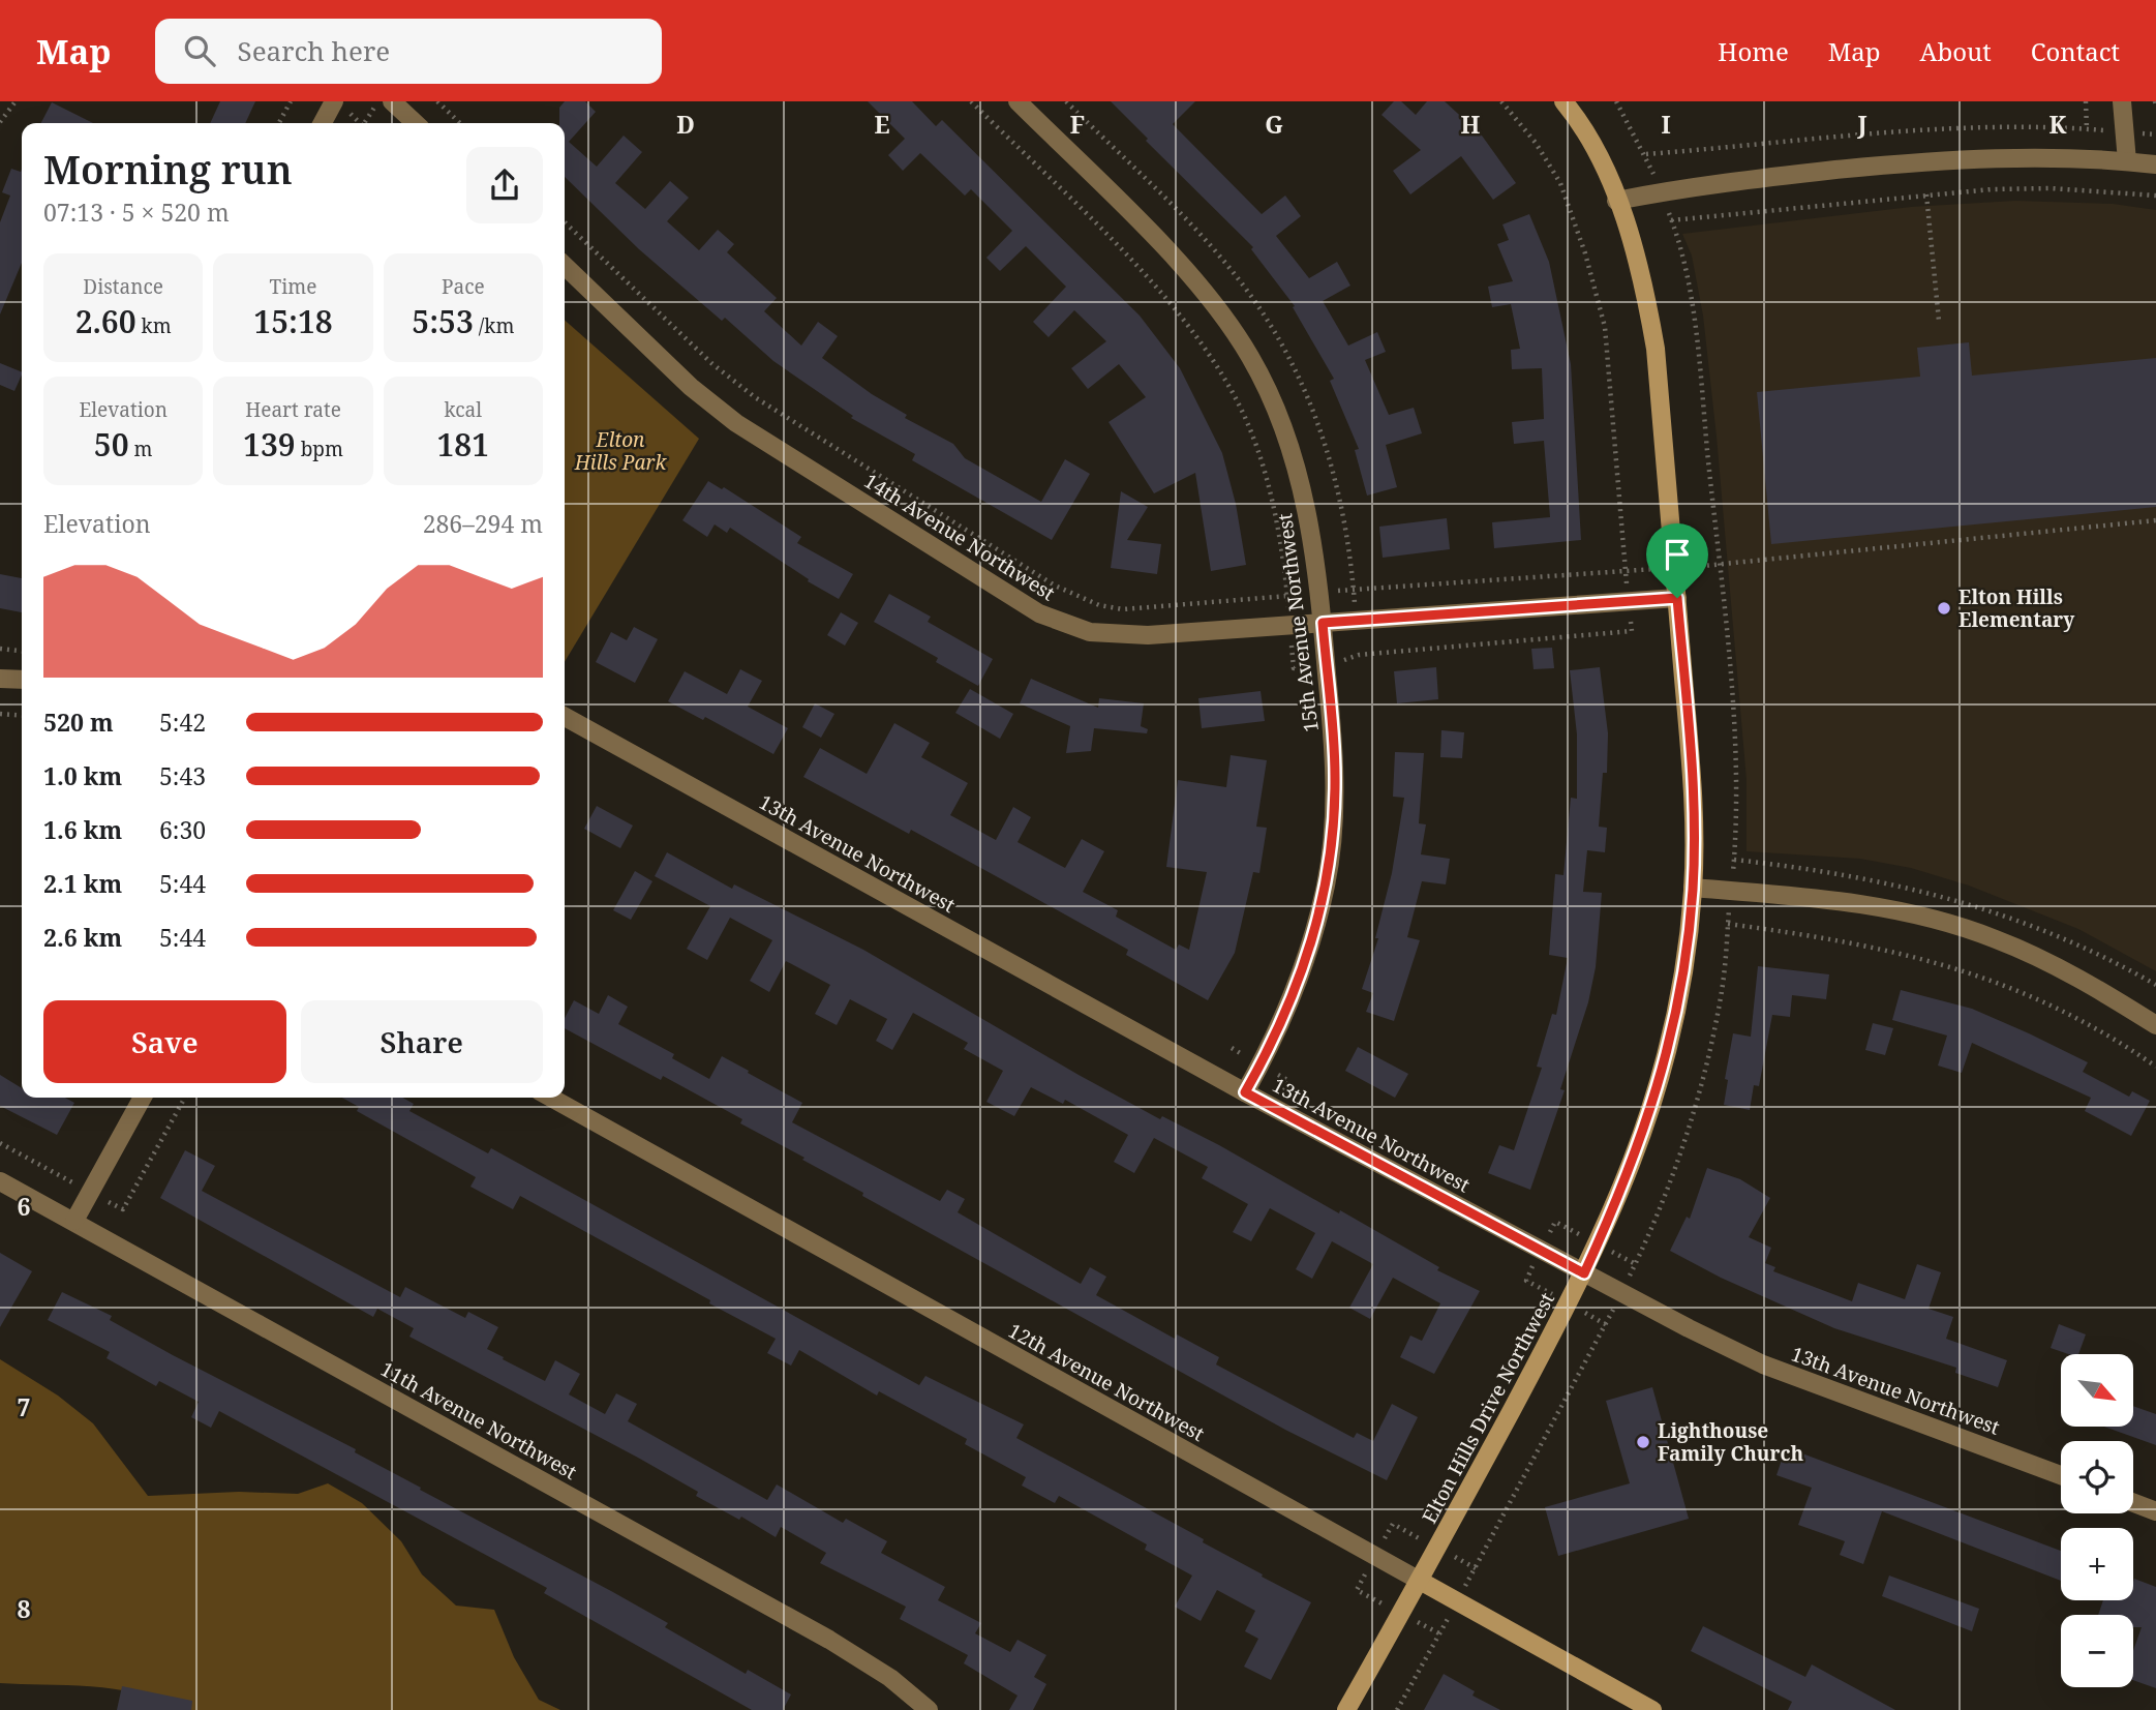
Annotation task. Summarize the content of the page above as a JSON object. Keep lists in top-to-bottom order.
{
  "streets": {
    "main road": ["12th Avenue Northwest", "Elton Hills Drive Northwest"],
    "street": [
      "14th Avenue Northwest",
      "15th Avenue Northwest",
      "13th Avenue Northwest",
      "11th Avenue Northwest"
    ]
  },
  "crossings": [
    ["14th Avenue Northwest", "15th Avenue Northwest"],
    ["14th Avenue Northwest", "Elton Hills Drive Northwest"],
    ["15th Avenue Northwest", "13th Avenue Northwest"],
    ["13th Avenue Northwest", "Elton Hills Drive Northwest"],
    ["12th Avenue Northwest", "Elton Hills Drive Northwest"]
  ],
  "parks": ["Elton Hills Park"],
  "places": ["Elton Hills Elementary", "Lighthouse Family Church"],
  "north": "bottom right",
  "page": {
    "header": "Map",
    "search": "Search here",
    "nav": [
      "Home",
      "Map",
      "About",
      "Contact"
    ],
    "heading": ["Morning run", "07:13 · 5 × 520 m"],
    "stats": [
      ["Distance", "2.60 km"],
      ["Time", "15:18"],
      ["Pace", "5:53 /km"],
      ["Elevation", "50 m"],
      ["Heart rate", "139 bpm"],
      ["kcal", "181"]
    ],
    "chart": ["Elevation", "286–294 m"],
    "list": [
      {
        "name": "520 m",
        "note": "5:42"
      },
      {
        "name": "1.0 km",
        "note": "5:43"
      },
      {
        "name": "1.6 km",
        "note": "6:30"
      },
      {
        "name": "2.1 km",
        "note": "5:44"
      },
      {
        "name": "2.6 km",
        "note": "5:44"
      }
    ],
    "buttons": ["Save", "Share"],
    "map_buttons": ["+", "−"]
  },
  "grid": {
    "columns": [
      "D",
      "E",
      "F",
      "G",
      "H",
      "I",
      "J",
      "K"
    ],
    "rows": ["6", "7", "8"]
  }
}
